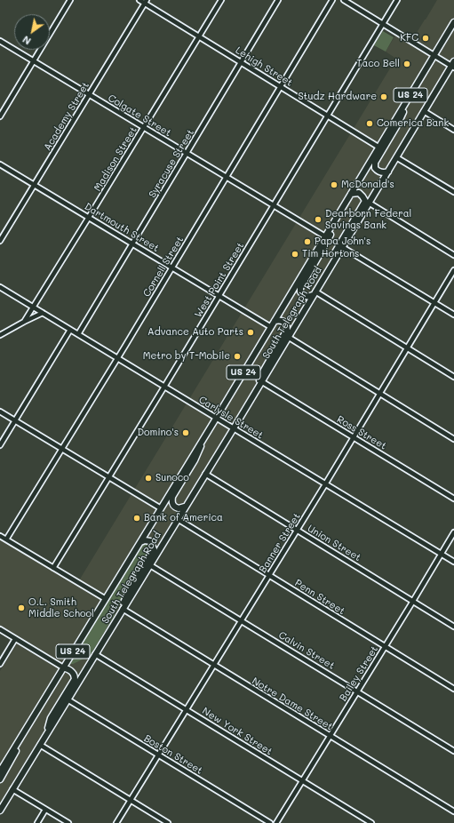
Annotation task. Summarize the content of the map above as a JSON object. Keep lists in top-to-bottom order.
{
  "streets": {
    "main road": ["US 24", "South Telegraph Road"],
    "street": [
      "Lehigh Street",
      "Colgate Street",
      "Academy Street",
      "Madison Street",
      "Syracuse Street",
      "Dartmouth Street",
      "Cornell Street",
      "West Point Street",
      "Carlysle Street",
      "Ross Street",
      "Banner Street",
      "Union Street",
      "Penn Street",
      "Calvin Street",
      "Bailey Street",
      "Notre Dame Street",
      "New York Street",
      "Boston Street"
    ]
  },
  "crossings": [
    ["Lehigh Street", "Academy Street"],
    ["Lehigh Street", "Madison Street"],
    ["Lehigh Street", "Syracuse Street"],
    ["Lehigh Street", "Cornell Street"],
    ["Lehigh Street", "West Point Street"],
    ["Lehigh Street", "South Telegraph Road"],
    ["Colgate Street", "Academy Street"],
    ["Colgate Street", "Madison Street"],
    ["Colgate Street", "Syracuse Street"],
    ["Colgate Street", "Cornell Street"],
    ["Colgate Street", "West Point Street"],
    ["Colgate Street", "South Telegraph Road"],
    ["Academy Street", "Dartmouth Street"],
    ["Madison Street", "Dartmouth Street"],
    ["Madison Street", "Carlysle Street"],
    ["Syracuse Street", "Dartmouth Street"],
    ["Syracuse Street", "Carlysle Street"],
    ["Dartmouth Street", "Cornell Street"],
    ["Dartmouth Street", "West Point Street"],
    ["Dartmouth Street", "South Telegraph Road"],
    ["Cornell Street", "Carlysle Street"],
    ["West Point Street", "Carlysle Street"],
    ["South Telegraph Road", "Carlysle Street"],
    ["South Telegraph Road", "Ross Street"],
    ["South Telegraph Road", "Union Street"],
    ["South Telegraph Road", "Penn Street"],
    ["South Telegraph Road", "Calvin Street"],
    ["South Telegraph Road", "Notre Dame Street"],
    ["South Telegraph Road", "New York Street"],
    ["South Telegraph Road", "Boston Street"],
    ["Carlysle Street", "Banner Street"],
    ["Carlysle Street", "Bailey Street"],
    ["Ross Street", "Banner Street"],
    ["Banner Street", "Union Street"],
    ["Banner Street", "Penn Street"],
    ["Banner Street", "Calvin Street"],
    ["Banner Street", "Notre Dame Street"],
    ["Banner Street", "New York Street"],
    ["Banner Street", "Boston Street"],
    ["Union Street", "Bailey Street"],
    ["Penn Street", "Bailey Street"],
    ["Calvin Street", "Bailey Street"],
    ["Bailey Street", "Notre Dame Street"],
    ["Bailey Street", "New York Street"]
  ],
  "places": [
    "KFC",
    "Taco Bell",
    "Studz Hardware",
    "Comerica Bank",
    "McDonald's",
    "Dearborn Federal Savings Bank",
    "Papa John's",
    "Tim Hortons",
    "Advance Auto Parts",
    "Metro by T-Mobile",
    "Domino's",
    "Sunoco",
    "Bank of America",
    "O.L. Smith Middle School"
  ],
  "north": "bottom left"
}
